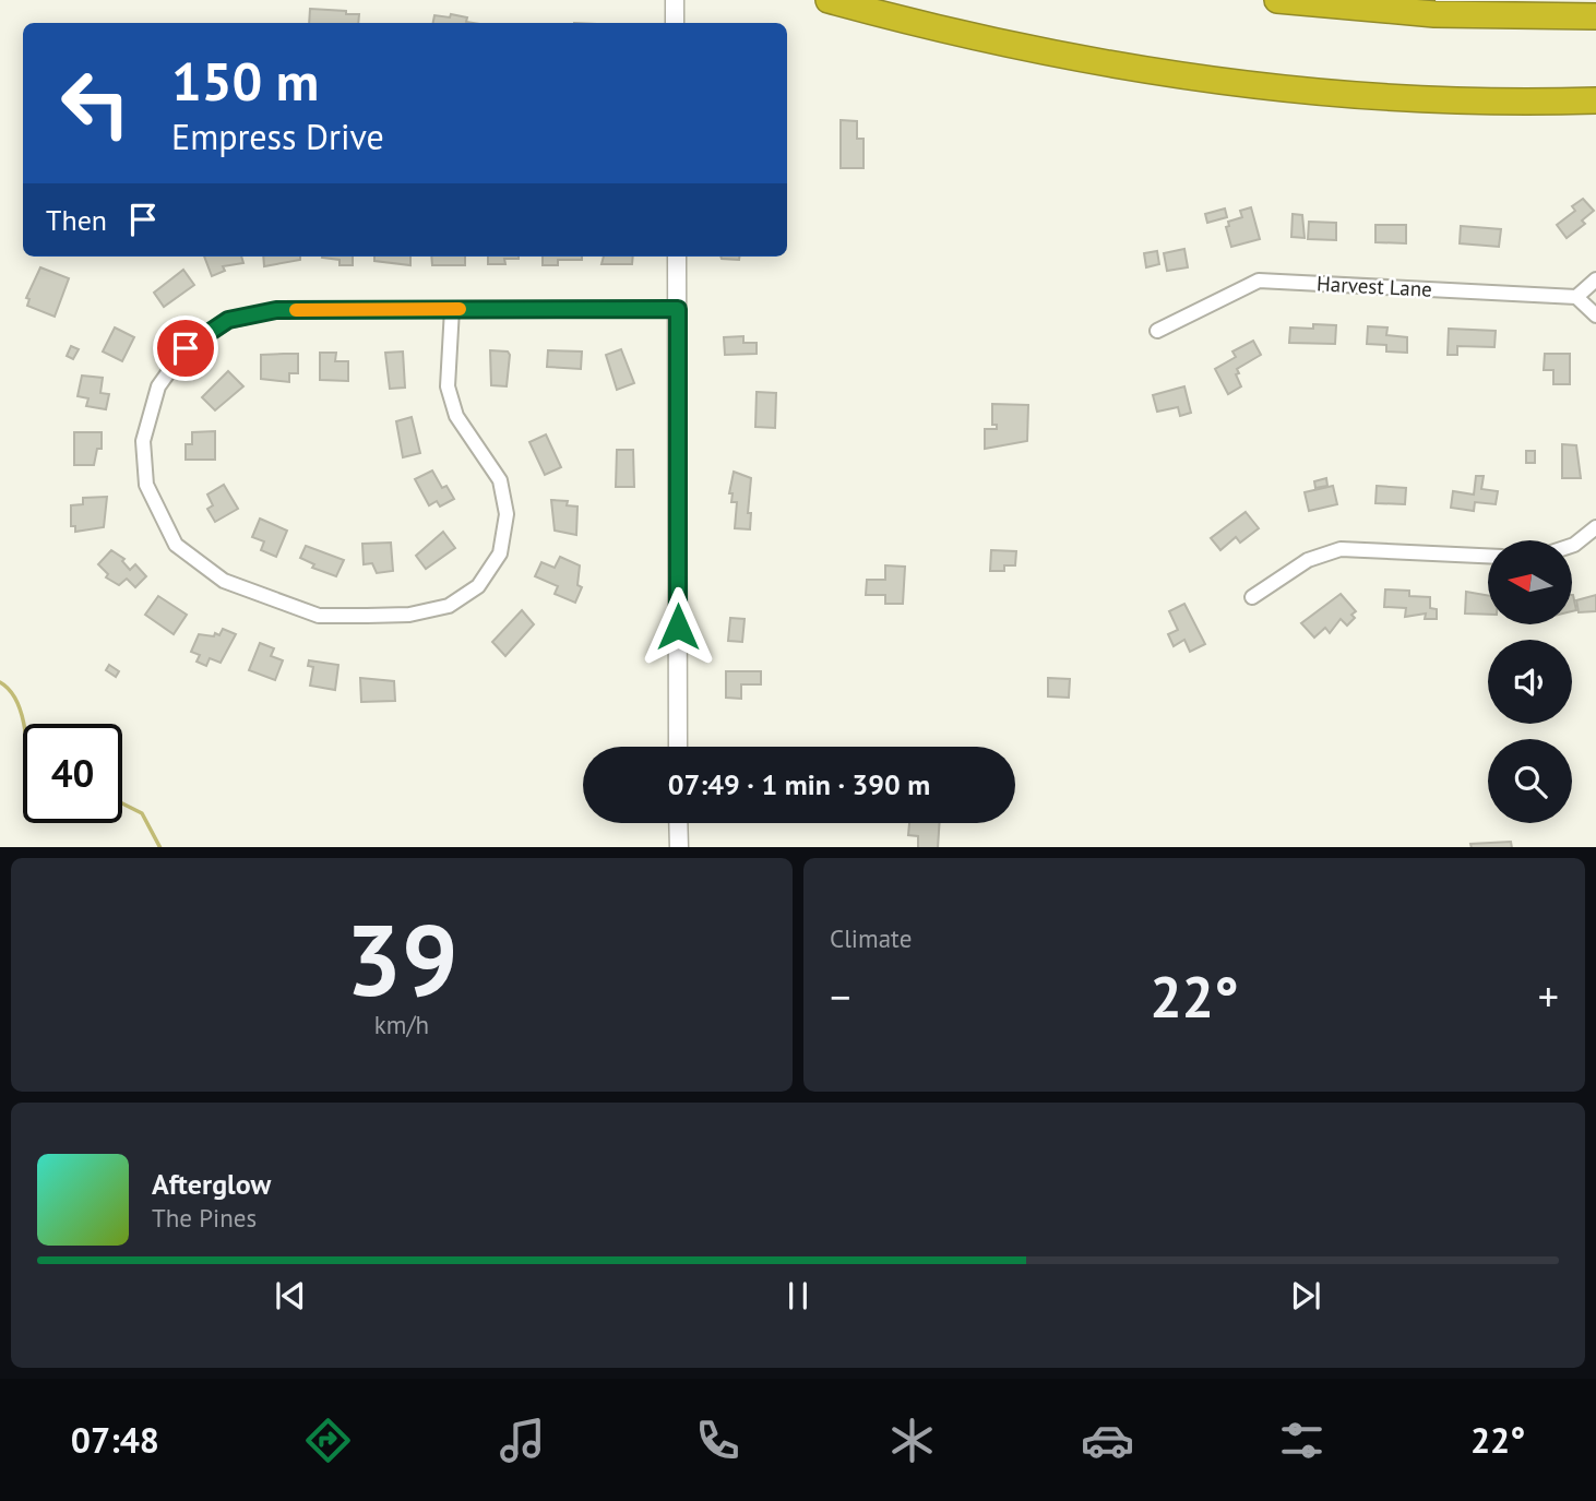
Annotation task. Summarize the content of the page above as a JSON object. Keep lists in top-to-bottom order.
{
  "streets": {
    "street": ["Harvest Lane"]
  },
  "north": "left",
  "page": {
    "turn": ["150 m", "Empress Drive"],
    "then": "Then",
    "limit": "40",
    "trip": "07:49 · 1 min · 390 m",
    "tile": [
      ["39", "km/h"],
      "Climate"
    ],
    "heat": ["−", "22°", "+"],
    "song": ["Afterglow", "The Pines"],
    "tabs": ["07:48", "22°"]
  }
}
